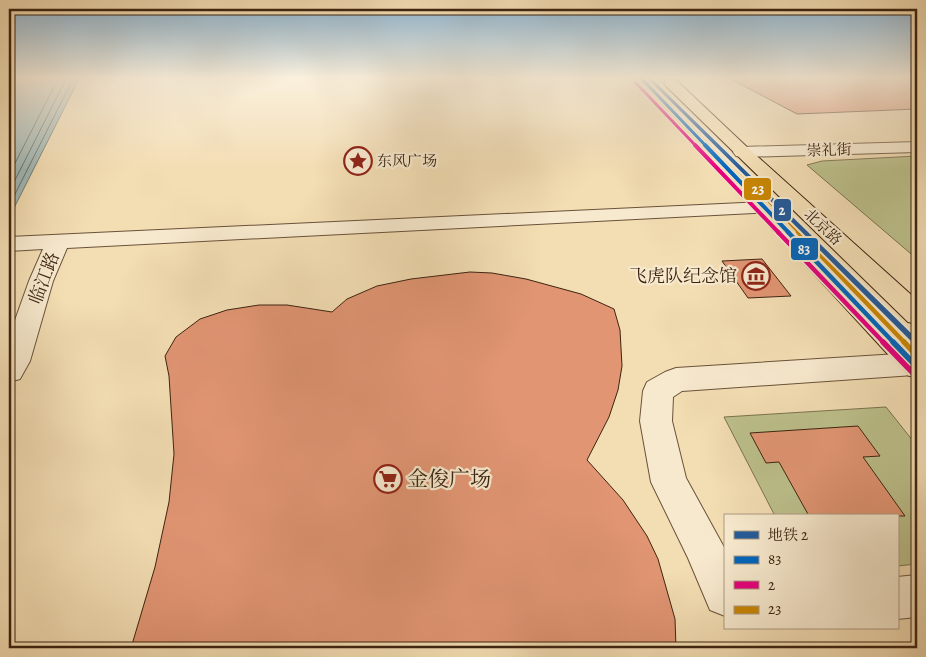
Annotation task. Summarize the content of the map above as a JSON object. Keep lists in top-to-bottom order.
{
  "streets": {
    "main road": ["北京路"],
    "street": ["崇礼街", "临江路"]
  },
  "crossings": [
    ["崇礼街", "北京路"]
  ],
  "places": {
    "place": ["东风广场"],
    "museum": ["飞虎队纪念馆"],
    "supermarket": ["金俊广场"]
  },
  "lines": [
    "metro line 2",
    "transit line 83",
    "transit line 2",
    "transit line 23"
  ],
  "legend": [
    "地铁 2",
    "83",
    "2",
    "23"
  ]
}
